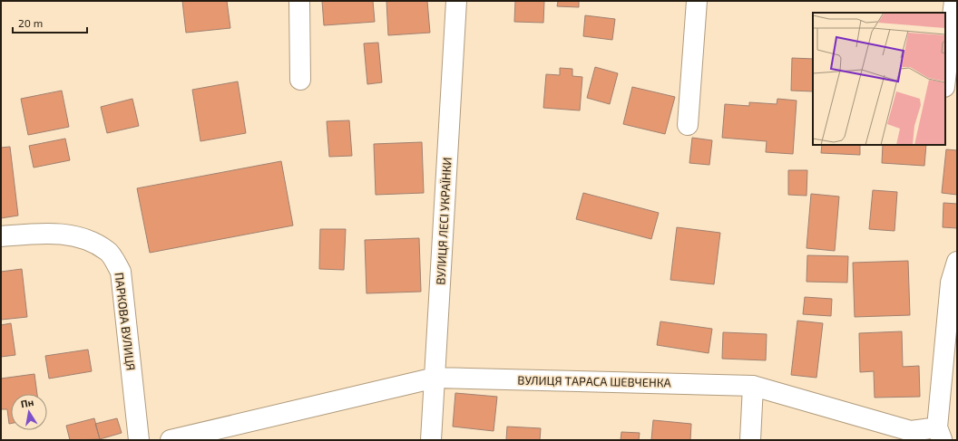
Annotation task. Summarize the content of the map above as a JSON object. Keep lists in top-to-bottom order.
{
  "streets": {
    "street": ["ВУЛИЦЯ ЛЕСІ УКРАЇНКИ", "ПАРКОВА ВУЛИЦЯ", "ВУЛИЦЯ ТАРАСА ШЕВЧЕНКА"]
  },
  "crossings": [
    ["ВУЛИЦЯ ЛЕСІ УКРАЇНКИ", "ВУЛИЦЯ ТАРАСА ШЕВЧЕНКА"]
  ],
  "scale_bar": "20 m",
  "north": "top"
}
